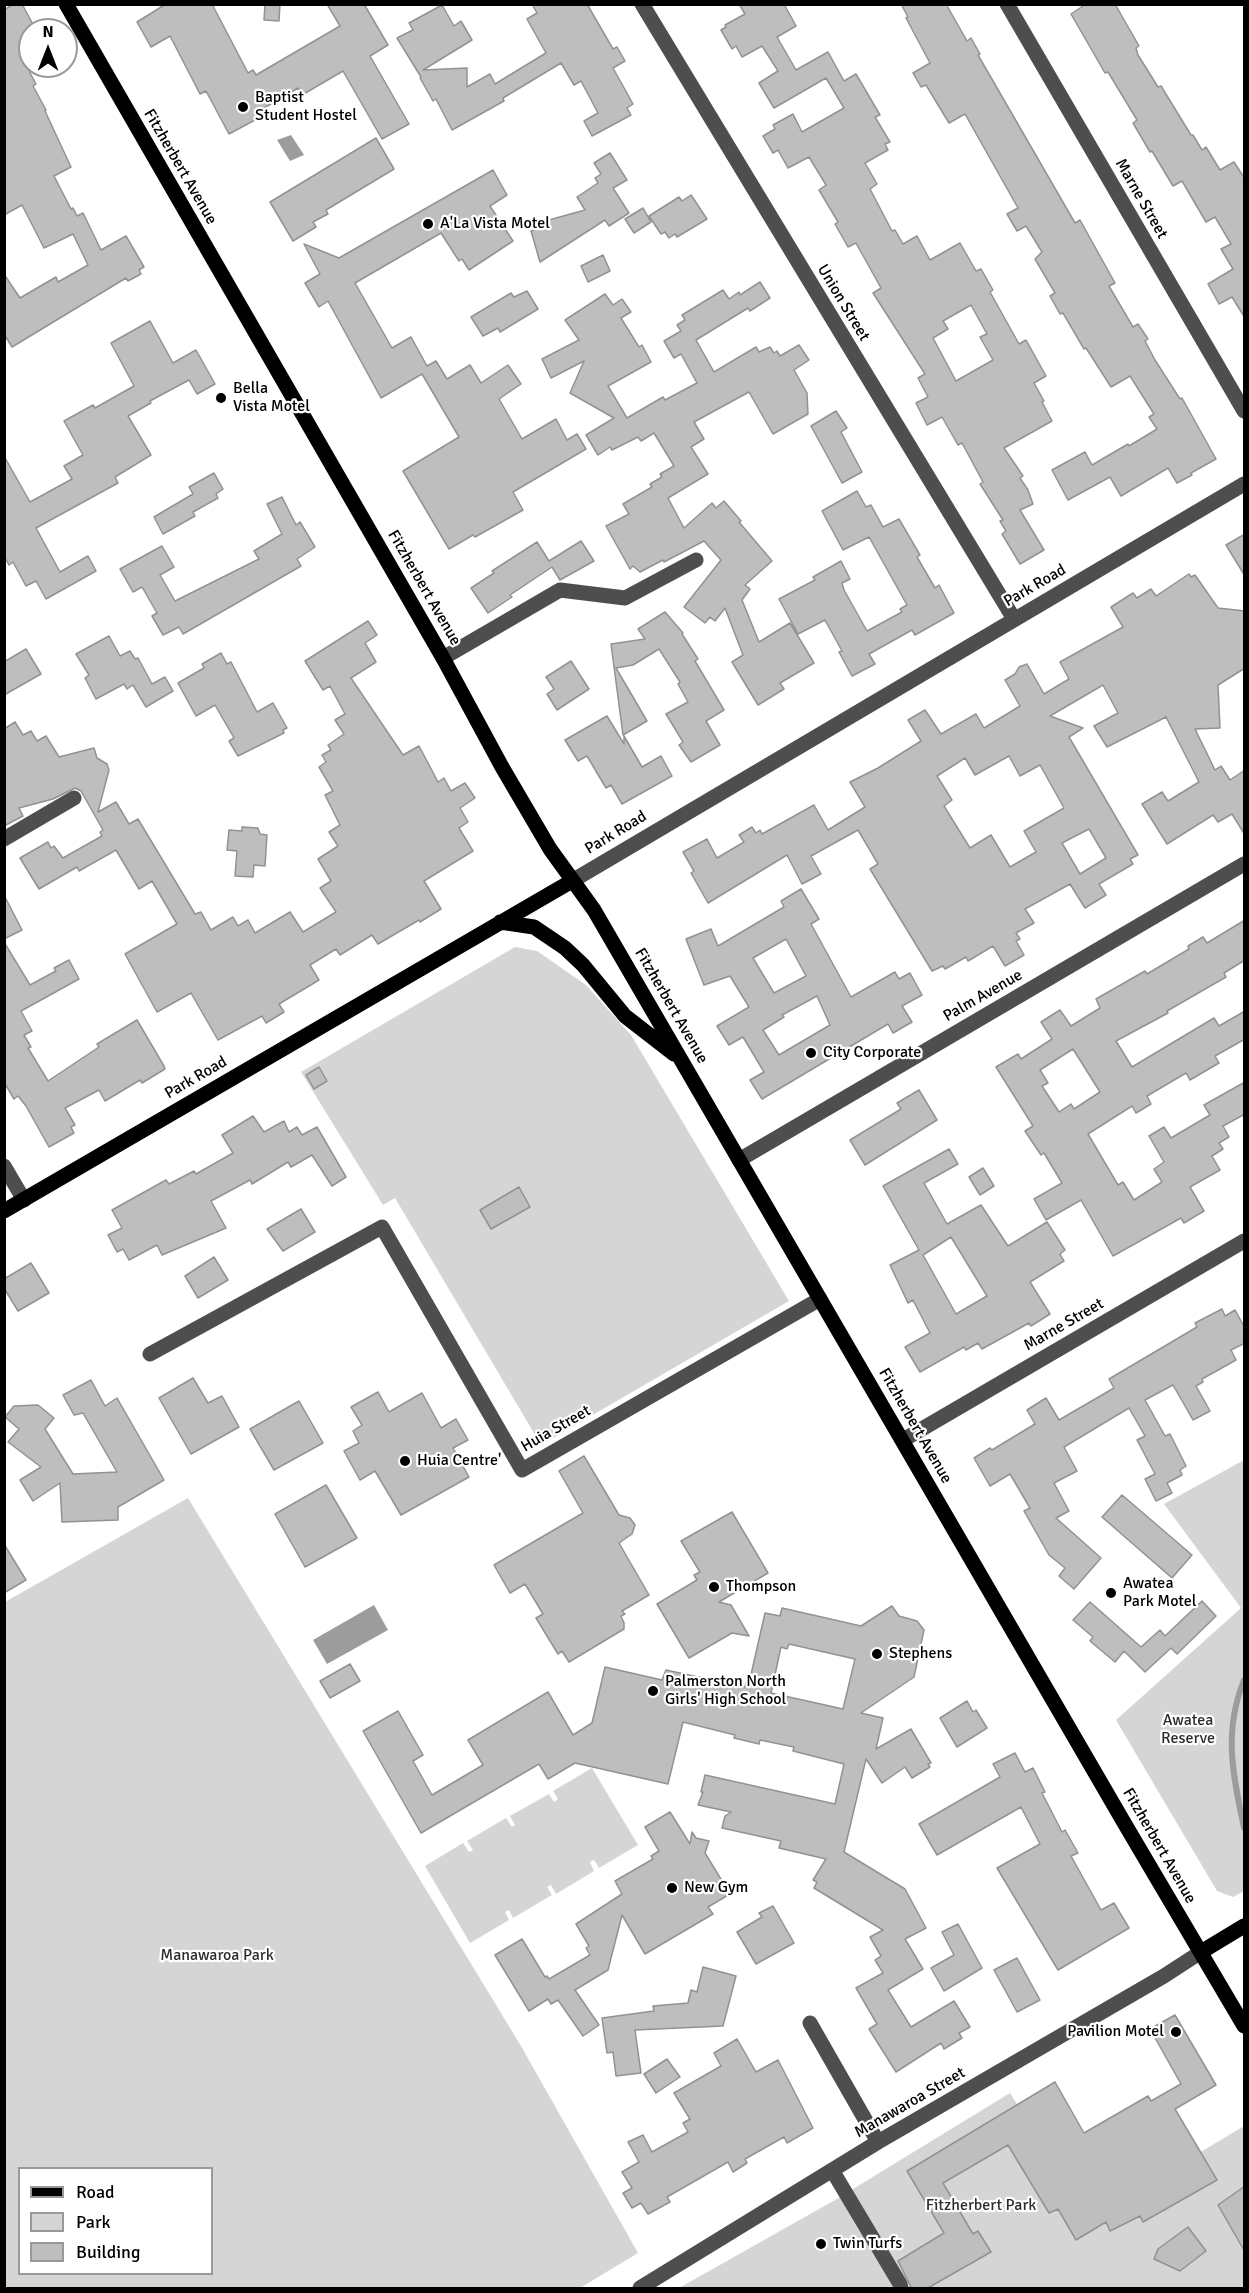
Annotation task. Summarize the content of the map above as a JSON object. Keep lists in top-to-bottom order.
{
  "streets": {
    "main road": ["Fitzherbert Avenue", "Park Road"],
    "street": [
      "Marne Street",
      "Union Street",
      "Palm Avenue",
      "Huia Street",
      "Manawaroa Street"
    ]
  },
  "crossings": [
    ["Fitzherbert Avenue", "Marne Street"],
    ["Fitzherbert Avenue", "Park Road"],
    ["Fitzherbert Avenue", "Palm Avenue"],
    ["Fitzherbert Avenue", "Huia Street"],
    ["Fitzherbert Avenue", "Manawaroa Street"],
    ["Union Street", "Park Road"]
  ],
  "parks": ["Awatea Reserve", "Manawaroa Park", "Fitzherbert Park"],
  "places": [
    "Baptist Student Hostel",
    "A'La Vista Motel",
    "Bella Vista Motel",
    "City Corporate",
    "Huia Centre'",
    "Thompson",
    "Awatea Park Motel",
    "Stephens",
    "Palmerston North Girls' High School",
    "New Gym",
    "Pavilion Motel",
    "Twin Turfs"
  ],
  "legend": ["Road", "Park", "Building"],
  "north": "top"
}
